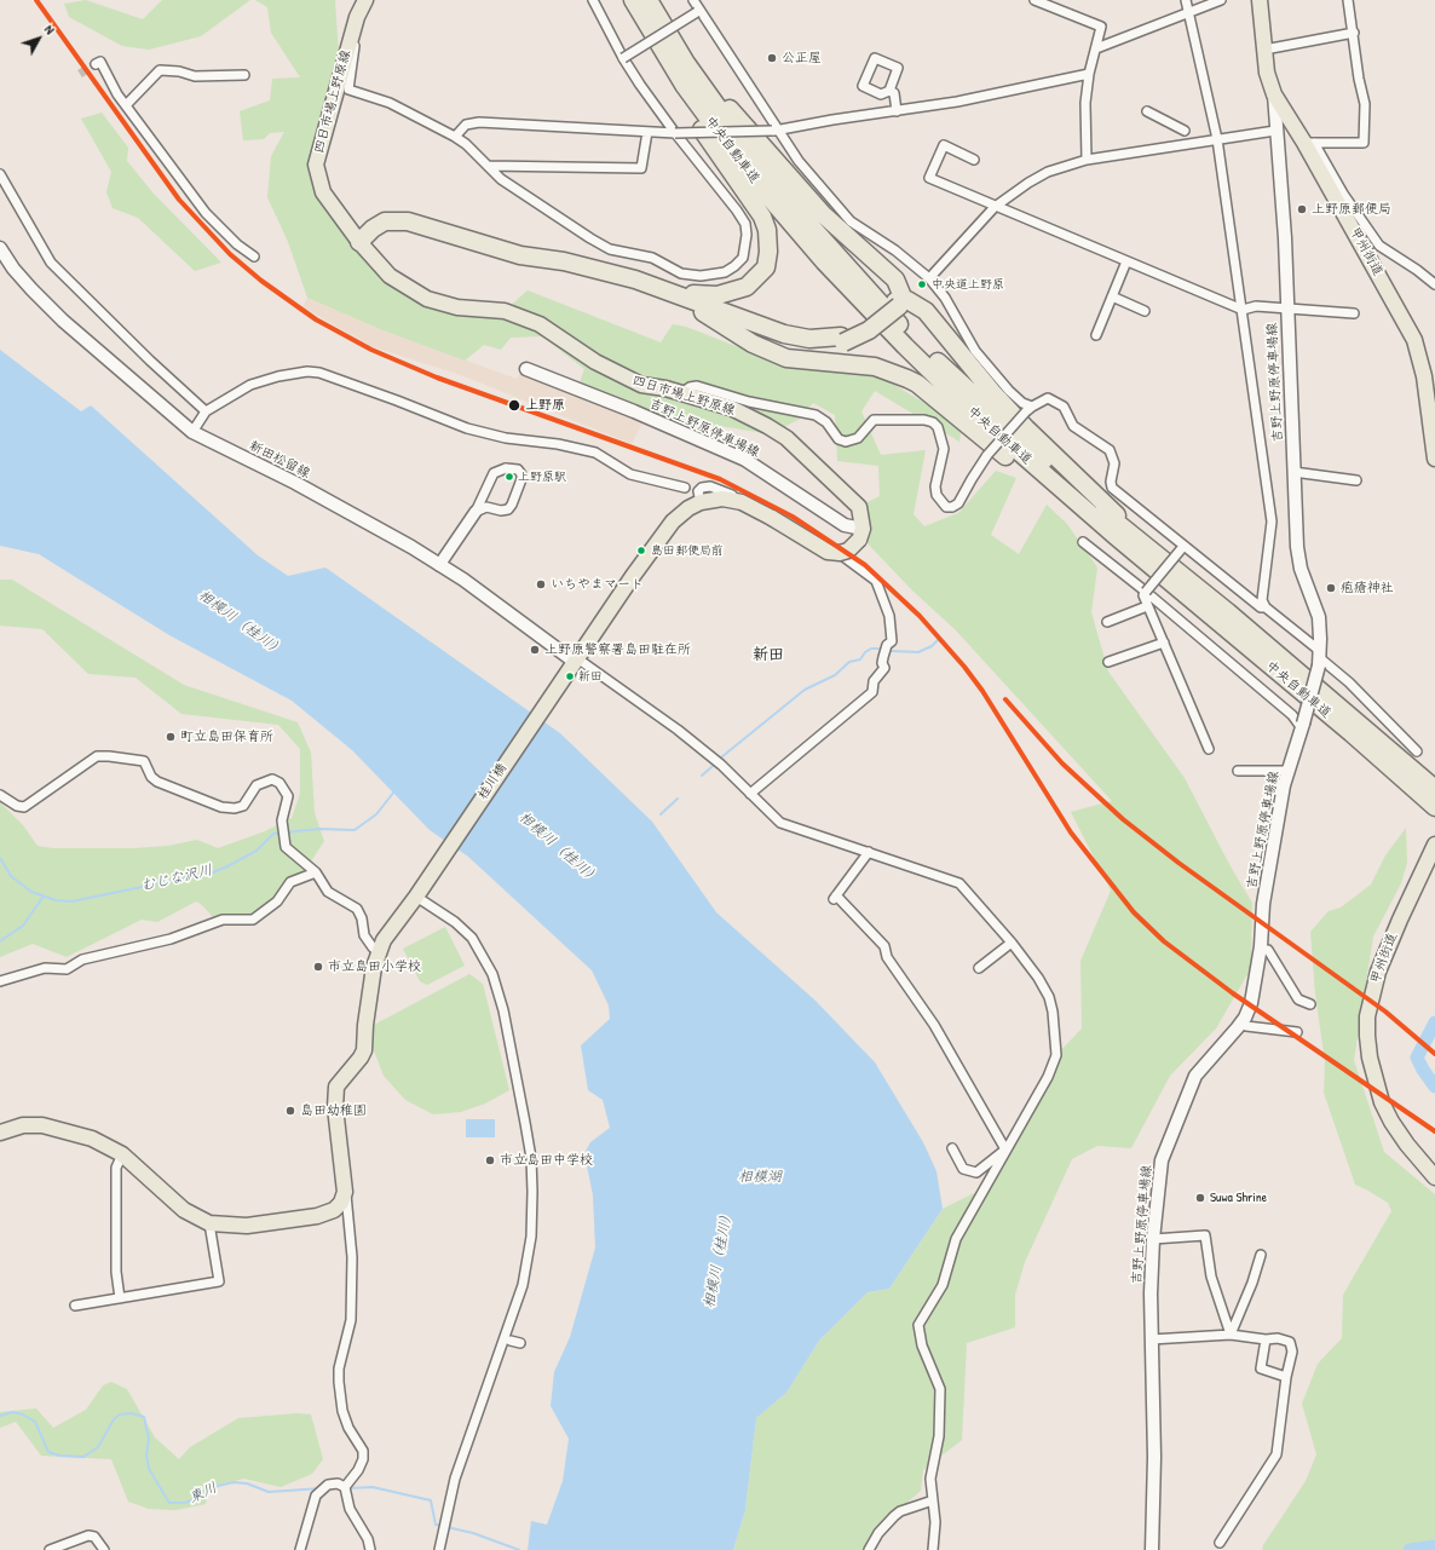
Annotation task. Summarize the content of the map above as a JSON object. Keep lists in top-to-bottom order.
{
  "streets": {
    "highway": ["中央自動車道"],
    "main road": [
      "四日市場上野原線",
      "甲州街道",
      "吉野上野原停車場線",
      "新田松留線",
      "桂川橋"
    ]
  },
  "crossings": [
    ["四日市場上野原線", "吉野上野原停車場線"],
    ["甲州街道", "吉野上野原停車場線"],
    ["新田松留線", "桂川橋"]
  ],
  "districts": ["新田"],
  "water": [
    "相模川（桂川）",
    "むじな沢川",
    "相模湖",
    "東川"
  ],
  "places": [
    "公正屋",
    "上野原郵便局",
    "中央道上野原",
    "上野原",
    "上野原駅",
    "島田郵便局前",
    "いちやまマート",
    "疱瘡神社",
    "上野原警察署島田駐在所",
    "新田",
    "町立島田保育所",
    "市立島田小学校",
    "島田幼稚園",
    "市立島田中学校",
    "Suwa Shrine"
  ],
  "north": "top right"
}
